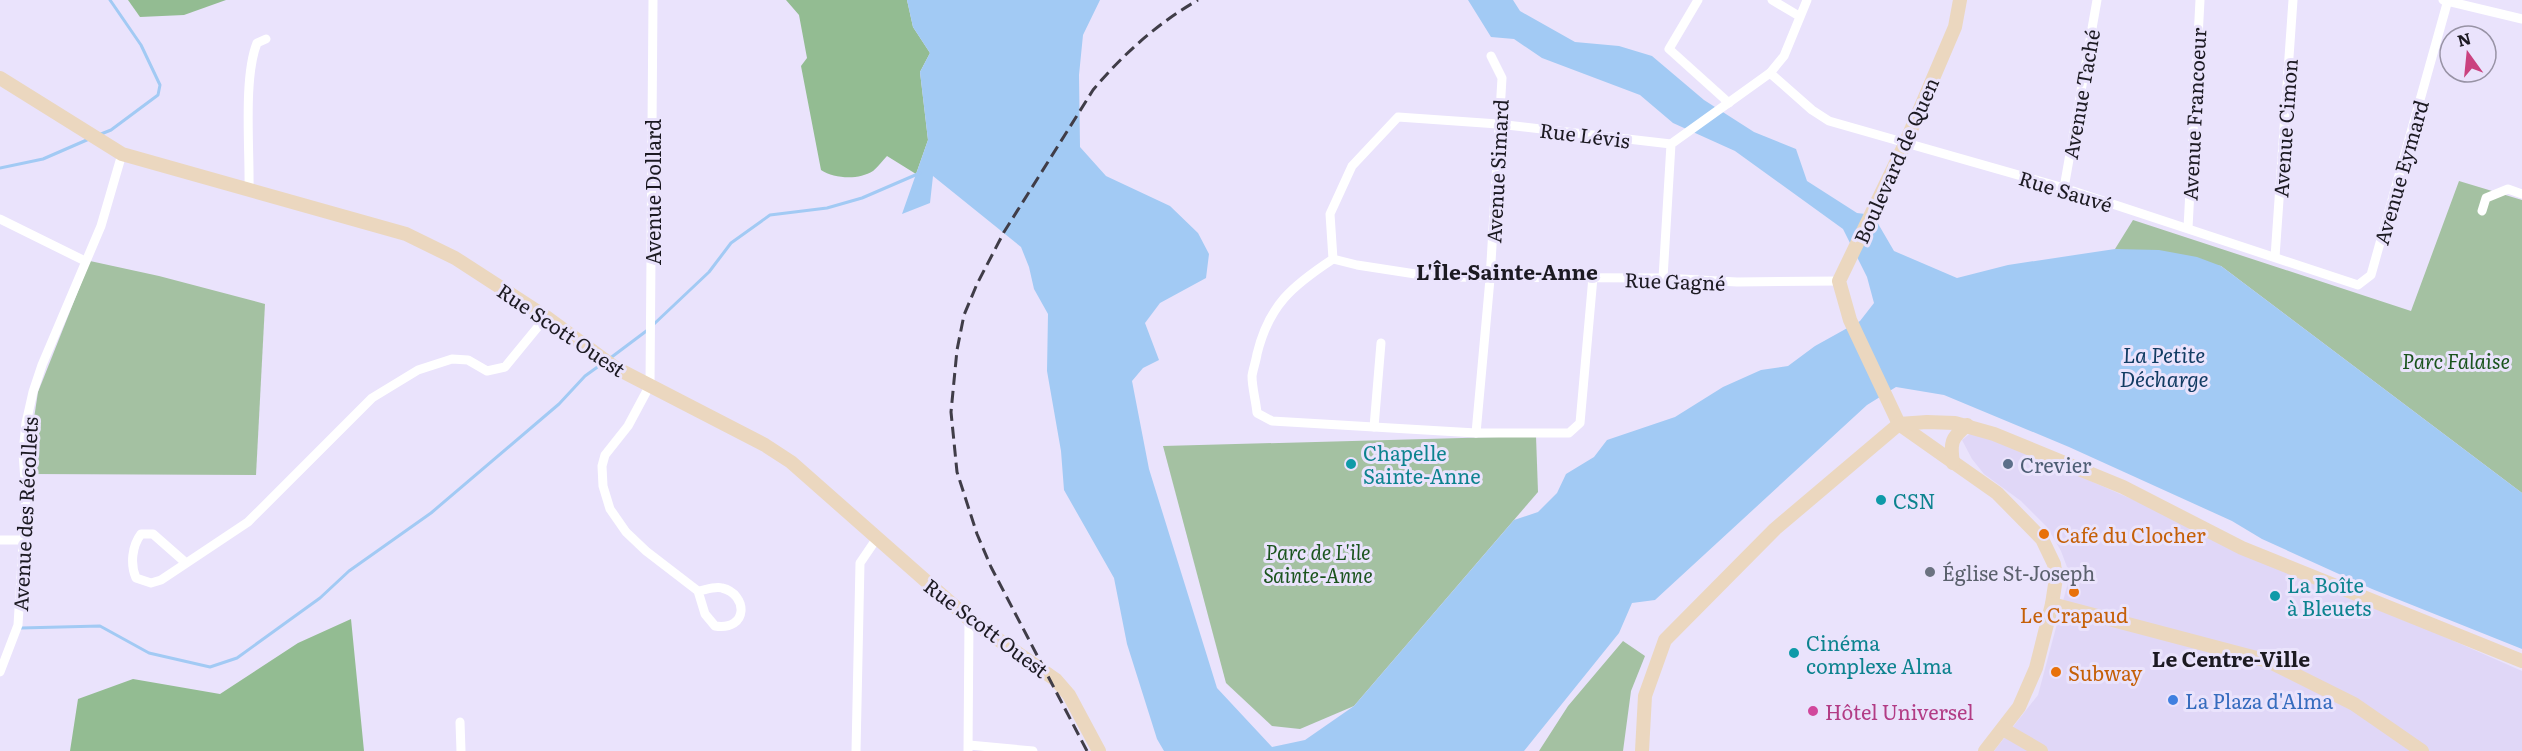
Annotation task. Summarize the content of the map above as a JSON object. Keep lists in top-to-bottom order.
{
  "streets": {
    "street": [
      "Avenue Taché",
      "Avenue Francoeur",
      "Avenue Cimon",
      "Rue Lévis",
      "Boulevard de Quen",
      "Avenue Simard",
      "Avenue Eymard",
      "Rue Sauvé",
      "Avenue Dollard",
      "Rue Gagné",
      "Rue Scott Ouest",
      "Avenue des Récollets"
    ]
  },
  "crossings": [
    ["Avenue Taché", "Rue Sauvé"],
    ["Avenue Francoeur", "Rue Sauvé"],
    ["Avenue Cimon", "Rue Sauvé"],
    ["Rue Lévis", "Avenue Simard"],
    ["Rue Lévis", "Rue Gagné"],
    ["Boulevard de Quen", "Rue Sauvé"],
    ["Boulevard de Quen", "Rue Gagné"],
    ["Avenue Simard", "Rue Gagné"],
    ["Avenue Eymard", "Rue Sauvé"],
    ["Avenue Dollard", "Rue Scott Ouest"],
    ["Rue Scott Ouest", "Avenue des Récollets"]
  ],
  "districts": ["L'Île-Sainte-Anne", "Le Centre-Ville"],
  "water": ["La Petite Décharge"],
  "parks": ["Parc Falaise", "Parc de L'ile Sainte-Anne"],
  "places": [
    "Chapelle Sainte-Anne",
    "Crevier",
    "CSN",
    "Café du Clocher",
    "Église St-Joseph",
    "Le Crapaud",
    "La Boîte à Bleuets",
    "Cinéma complexe Alma",
    "Subway",
    "La Plaza d'Alma",
    "Hôtel Universel"
  ],
  "north": "top"
}
